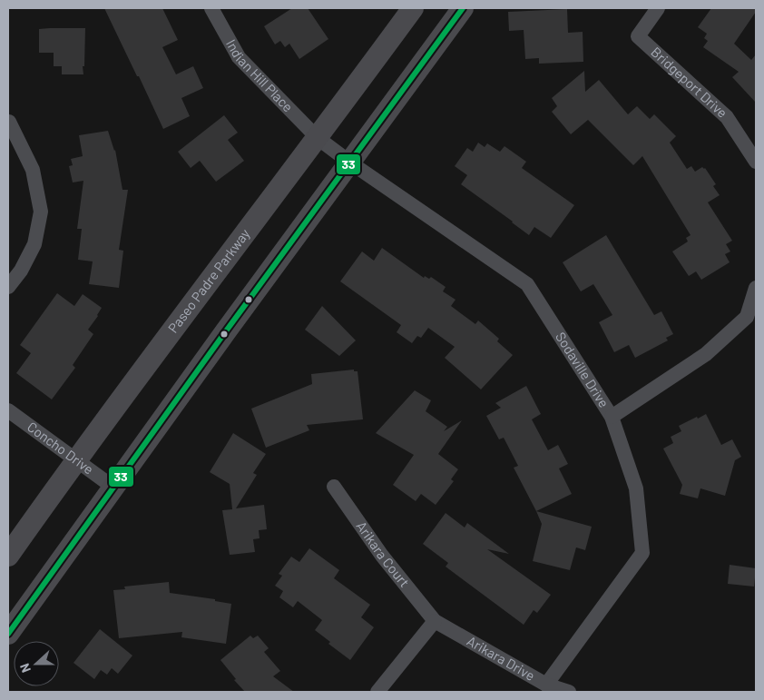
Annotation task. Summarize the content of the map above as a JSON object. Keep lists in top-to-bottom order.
{
  "streets": {
    "main road": ["Paseo Padre Parkway"],
    "street": [
      "Indian Hill Place",
      "Bridgeport Drive",
      "Sodaville Drive",
      "Concho Drive",
      "Arikara Court",
      "Arikara Drive"
    ]
  },
  "crossings": [
    ["Indian Hill Place", "Paseo Padre Parkway"],
    ["Indian Hill Place", "Sodaville Drive"],
    ["Paseo Padre Parkway", "Sodaville Drive"],
    ["Paseo Padre Parkway", "Concho Drive"],
    ["Sodaville Drive", "Arikara Drive"],
    ["Arikara Court", "Arikara Drive"]
  ],
  "lines": ["transit line 33"],
  "north": "left"
}
